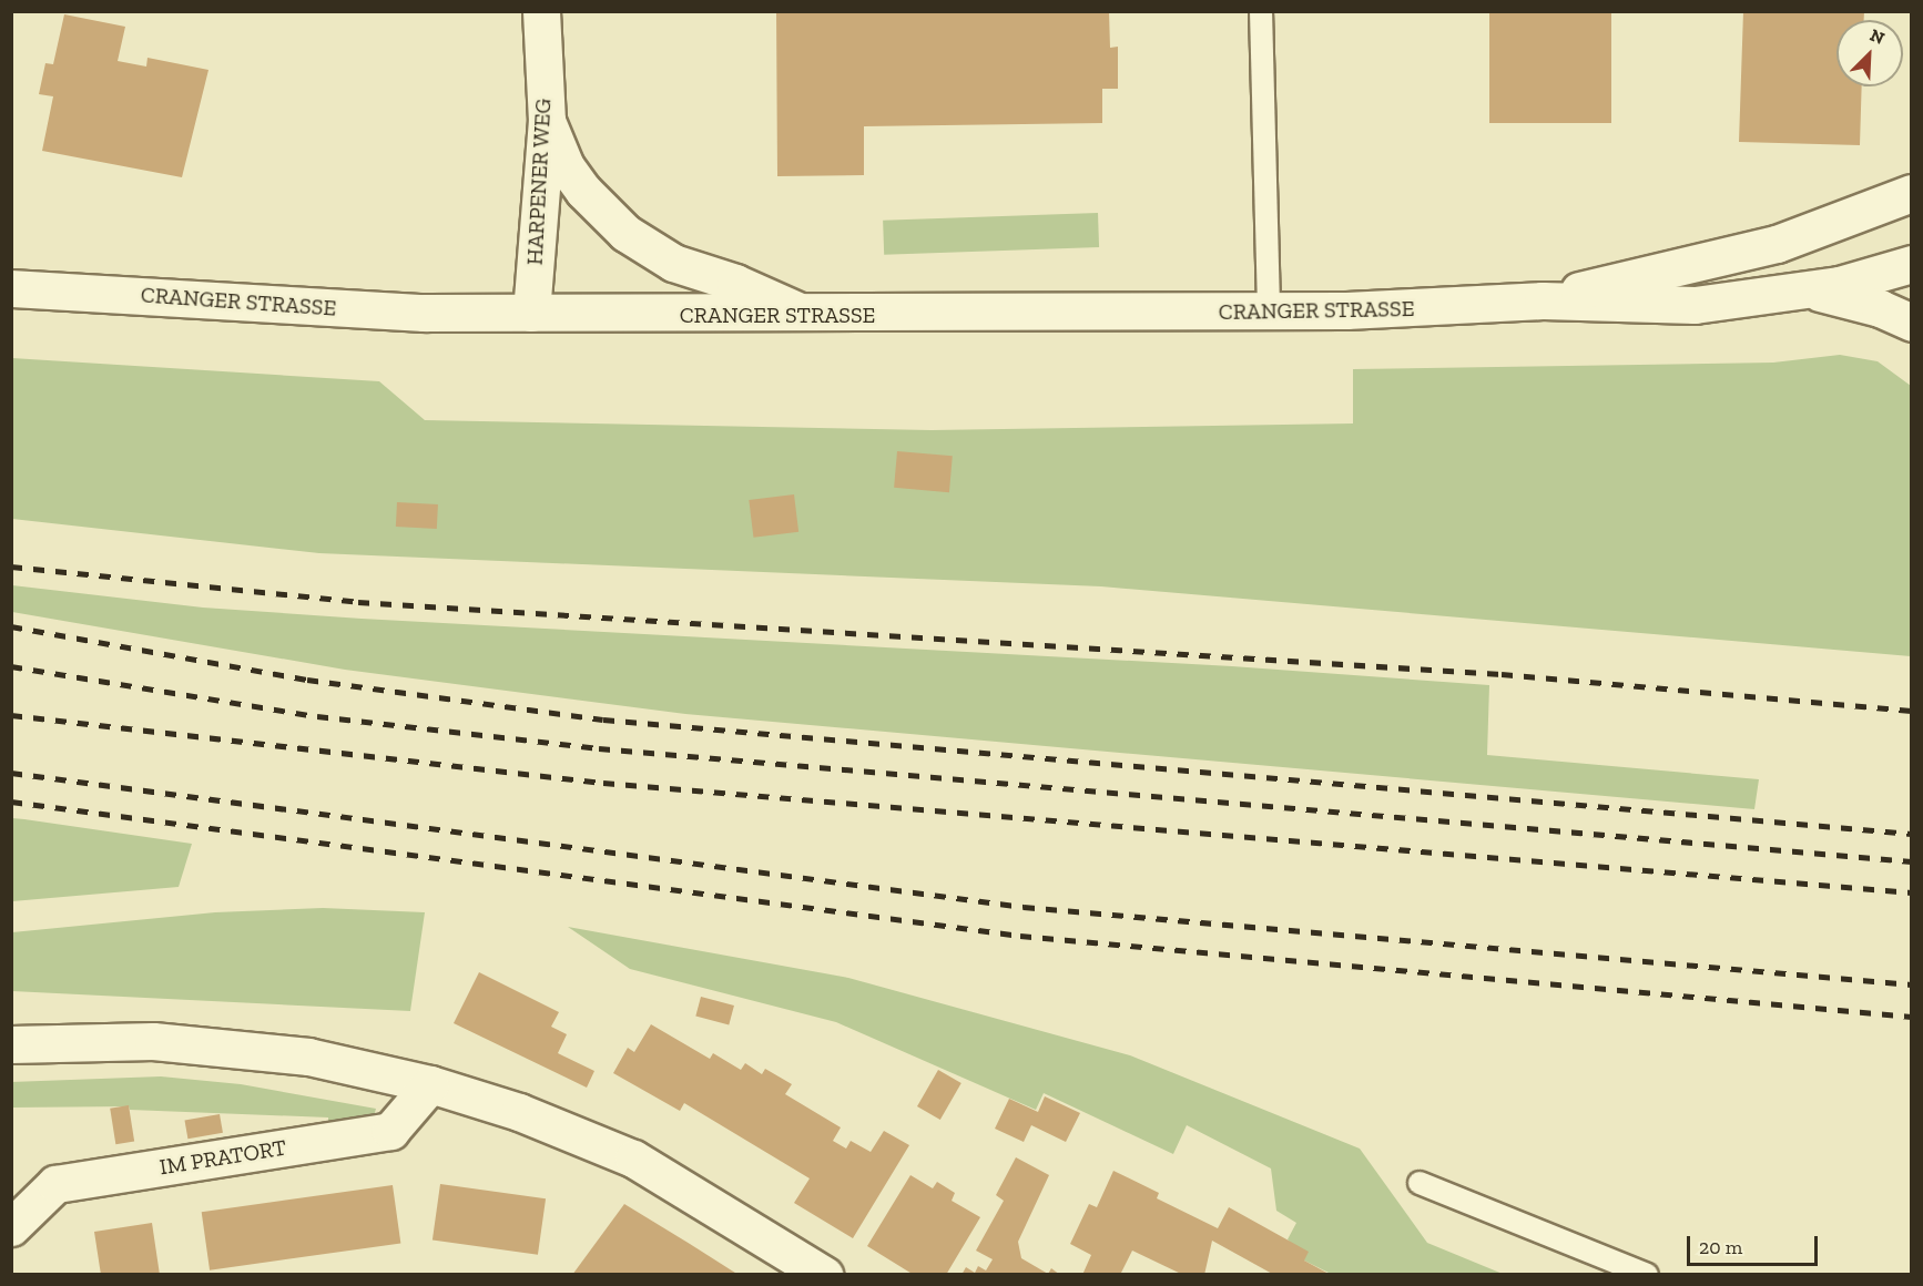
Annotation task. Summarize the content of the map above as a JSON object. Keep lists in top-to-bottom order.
{
  "streets": {
    "street": ["HARPENER WEG", "CRANGER STRASSE", "IM PRATORT"]
  },
  "crossings": [
    ["HARPENER WEG", "CRANGER STRASSE"]
  ],
  "scale_bar": "20 m",
  "north": "top right"
}
